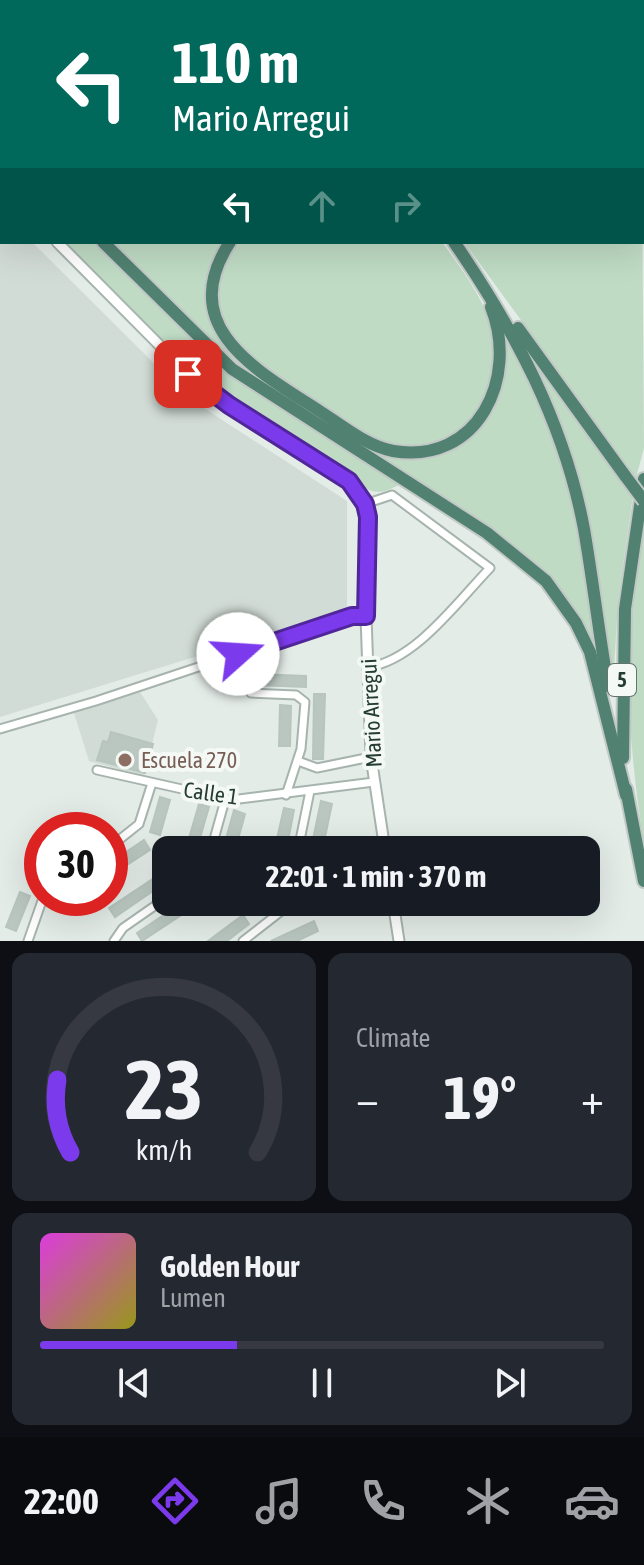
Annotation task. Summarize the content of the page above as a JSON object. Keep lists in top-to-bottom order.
{
  "streets": {
    "highway": ["5"],
    "street": ["Mario Arregui", "Calle 1"]
  },
  "crossings": [
    ["Mario Arregui", "Calle 1"]
  ],
  "places": ["Escuela 270"],
  "page": {
    "turn": ["110 m", "Mario Arregui"],
    "limit": "30",
    "trip": "22:01 · 1 min · 370 m",
    "tile": "Climate",
    "heat": ["−", "19°", "+"],
    "song": ["Golden Hour", "Lumen"],
    "tabs": "22:00",
    "gauge": ["23", "km/h"]
  }
}
